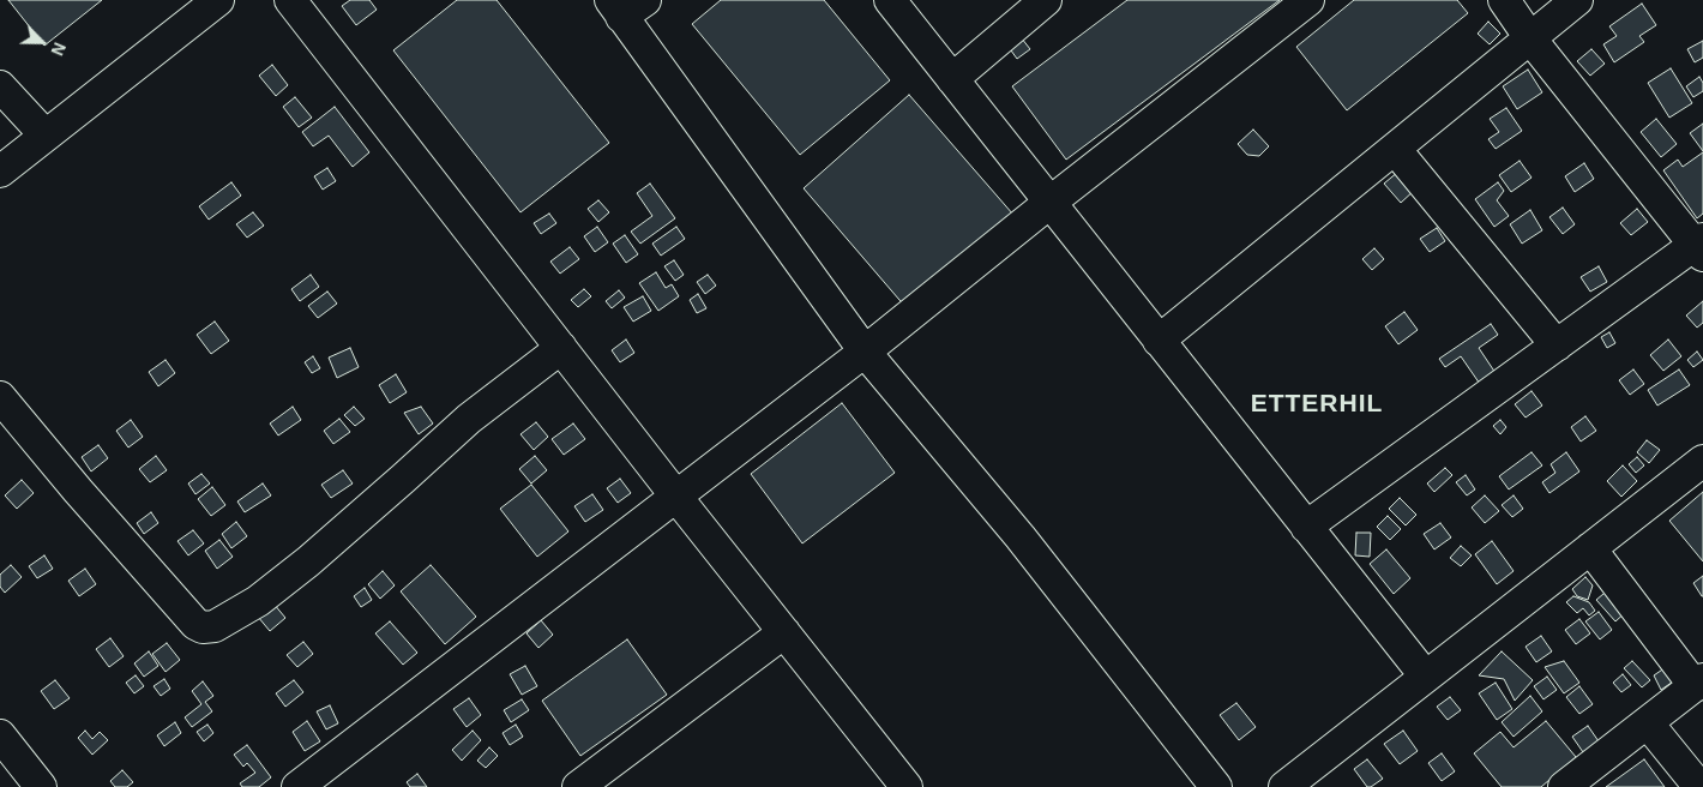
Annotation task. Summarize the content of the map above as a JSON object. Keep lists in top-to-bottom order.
{
  "districts": ["ETTERHIL"],
  "north": "bottom right"
}
